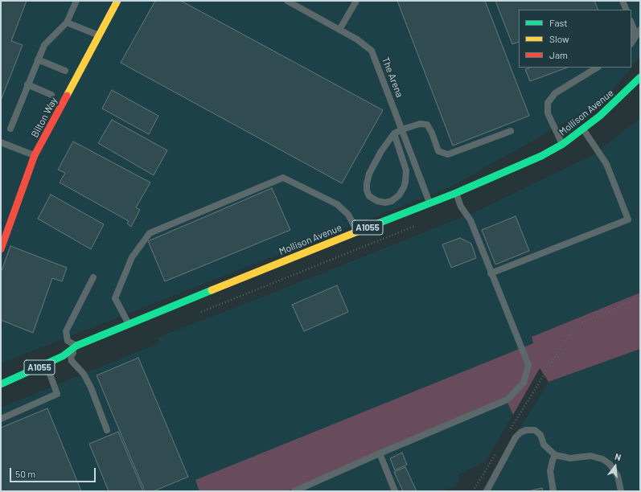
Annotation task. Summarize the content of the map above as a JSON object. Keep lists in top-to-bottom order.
{
  "streets": {
    "main road": ["Mollison Avenue", "Bilton Way", "A1055"],
    "lane": ["The Arena"]
  },
  "crossings": [
    ["The Arena", "Mollison Avenue"]
  ],
  "legend": ["Fast", "Slow", "Jam"],
  "scale_bar": "50 m",
  "north": "top"
}
